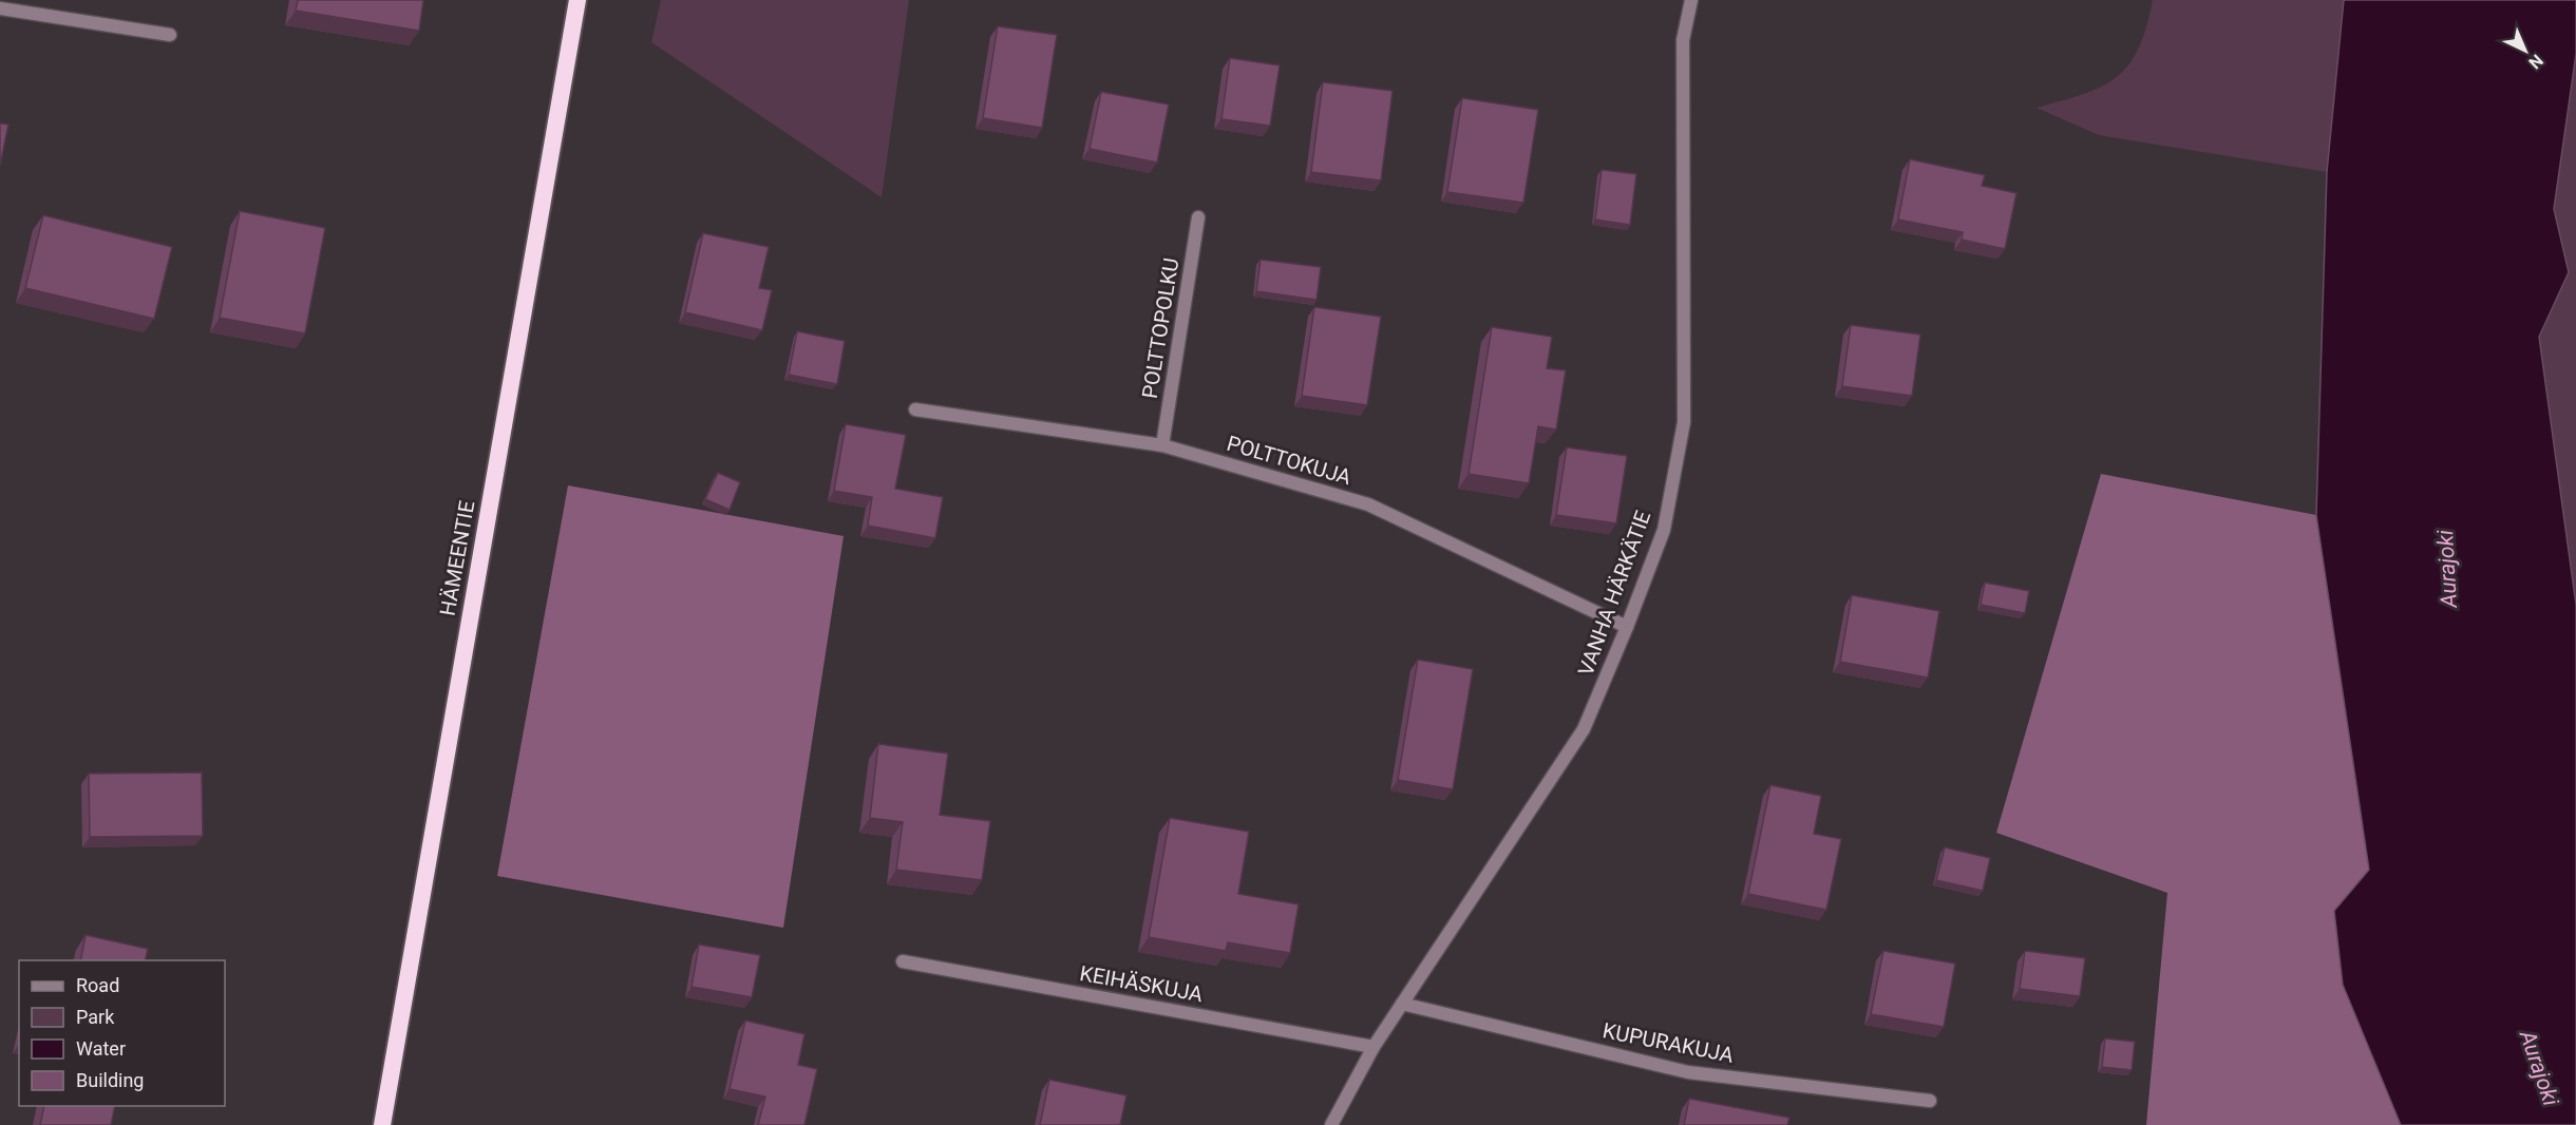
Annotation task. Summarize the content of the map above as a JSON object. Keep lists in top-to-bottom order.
{
  "streets": {
    "highway": ["HÄMEENTIE"],
    "street": [
      "POLTTOPOLKU",
      "POLTTOKUJA",
      "VANHA HÄRKÄTIE",
      "KEIHÄSKUJA",
      "KUPURAKUJA"
    ]
  },
  "crossings": [
    ["POLTTOPOLKU", "POLTTOKUJA"],
    ["POLTTOKUJA", "VANHA HÄRKÄTIE"],
    ["VANHA HÄRKÄTIE", "KEIHÄSKUJA"],
    ["VANHA HÄRKÄTIE", "KUPURAKUJA"]
  ],
  "water": ["Aurajoki"],
  "legend": [
    "Road",
    "Park",
    "Water",
    "Building"
  ],
  "north": "bottom right"
}
